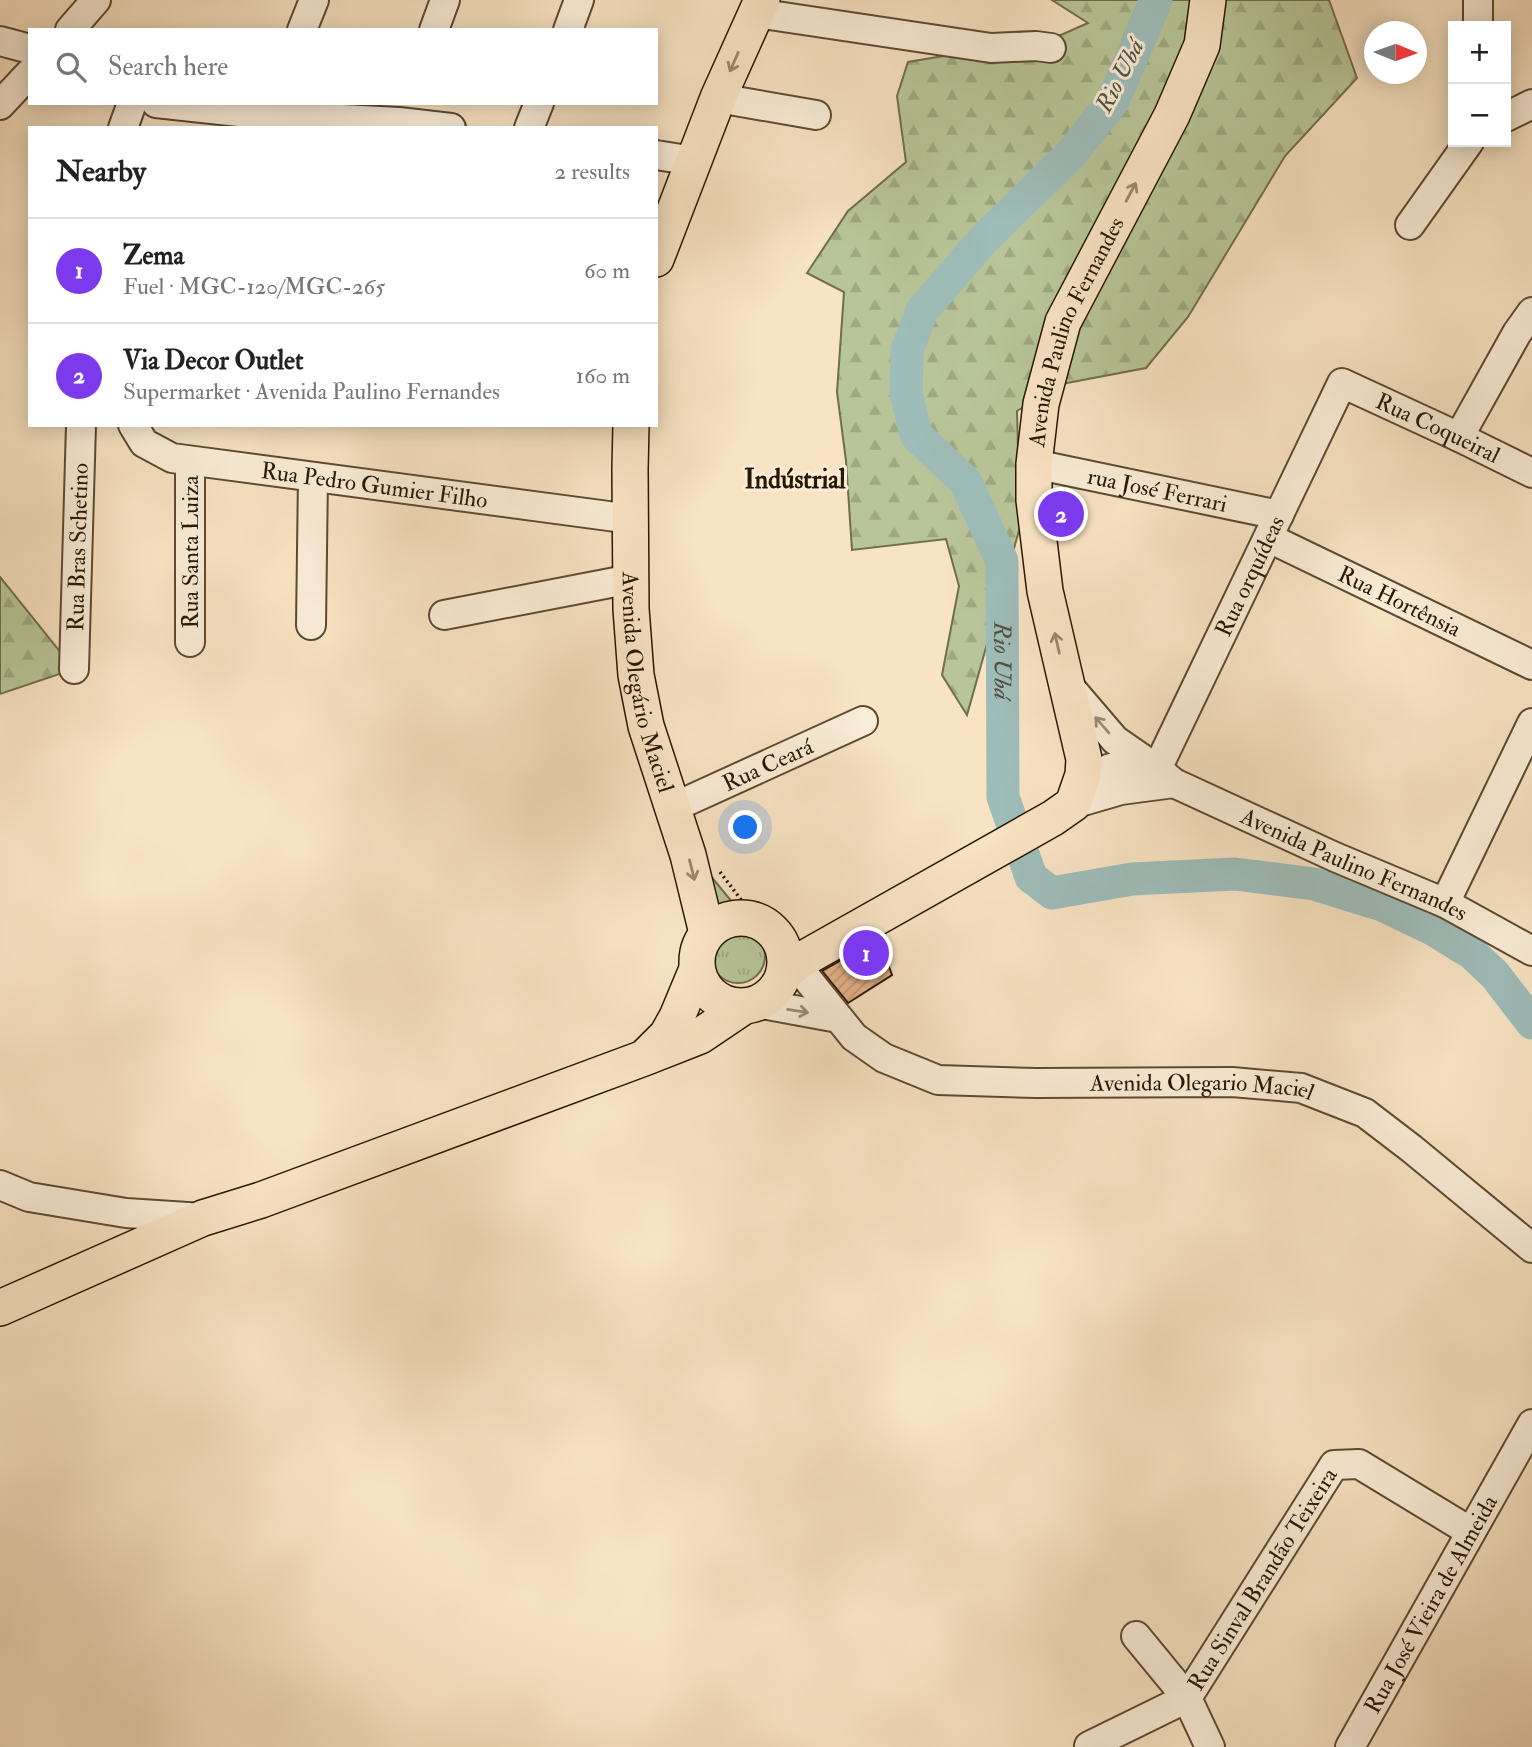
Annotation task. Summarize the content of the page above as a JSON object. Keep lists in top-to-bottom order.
{
  "streets": {
    "main road": ["Avenida Paulino Fernandes", "Avenida Olegário Maciel"],
    "street": [
      "Rua Coqueiral",
      "Rua Pedro Gumier Filho",
      "rua José Ferrari",
      "Rua Bras Schetino",
      "Rua Santa Luiza",
      "Rua orquídeas",
      "Rua Hortênsia",
      "Rua Ceará",
      "Avenida Olegario Maciel",
      "Rua Sinval Brandão Teixeira",
      "Rua José Vieira de Almeida"
    ]
  },
  "crossings": [
    ["Avenida Paulino Fernandes", "rua José Ferrari"],
    ["Avenida Paulino Fernandes", "Rua orquídeas"],
    ["Rua Coqueiral", "Rua orquídeas"],
    ["Rua Pedro Gumier Filho", "Rua Santa Luiza"],
    ["Rua Pedro Gumier Filho", "Avenida Olegário Maciel"],
    ["rua José Ferrari", "Rua orquídeas"],
    ["rua José Ferrari", "Rua Hortênsia"],
    ["Rua orquídeas", "Rua Hortênsia"],
    ["Avenida Olegário Maciel", "Rua Ceará"],
    ["Avenida Olegário Maciel", "Avenida Olegario Maciel"],
    ["Rua Sinval Brandão Teixeira", "Rua José Vieira de Almeida"]
  ],
  "one_way": ["Avenida Paulino Fernandes"],
  "districts": ["Indústrial"],
  "water": ["Rio Ubá"],
  "north": "right",
  "page": {
    "map_buttons": ["+", "−"],
    "search": "Search here",
    "heading": ["Nearby", "2 results"],
    "list": [
      {
        "mark": "1",
        "name": "Zema",
        "note": "Fuel · MGC-120/MGC-265",
        "value": "60 m"
      },
      {
        "mark": "2",
        "name": "Via Decor Outlet",
        "note": "Supermarket · Avenida Paulino Fernandes",
        "value": "160 m"
      }
    ],
    "pins": ["2", "1"]
  }
}
